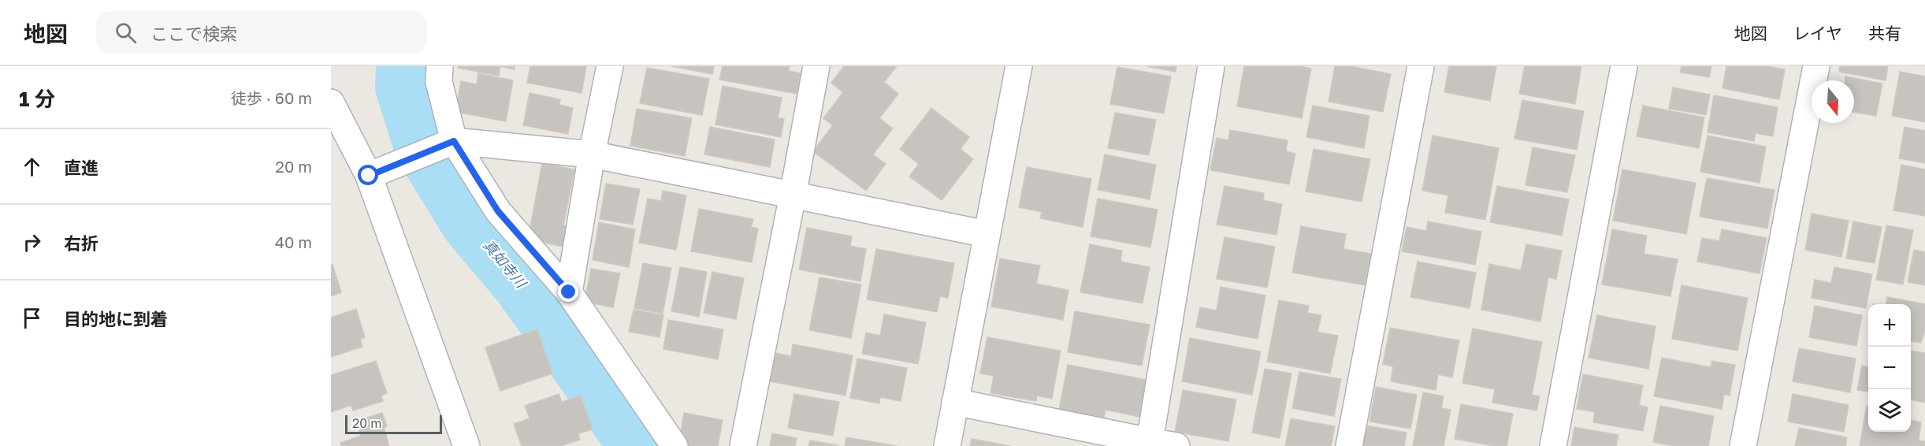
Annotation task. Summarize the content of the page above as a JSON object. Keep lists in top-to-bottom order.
{
  "water": ["真如寺川"],
  "scale_bar": "20 m",
  "north": "bottom",
  "page": {
    "header": "地図",
    "search": "ここで検索",
    "nav": ["地図", "レイヤ", "共有"],
    "heading": ["1 分", "徒歩 · 60 m"],
    "list": [
      ["直進", "20 m"],
      ["右折", "40 m"],
      "目的地に到着"
    ],
    "map_buttons": ["+", "−"],
    "scale": "20 m"
  }
}
